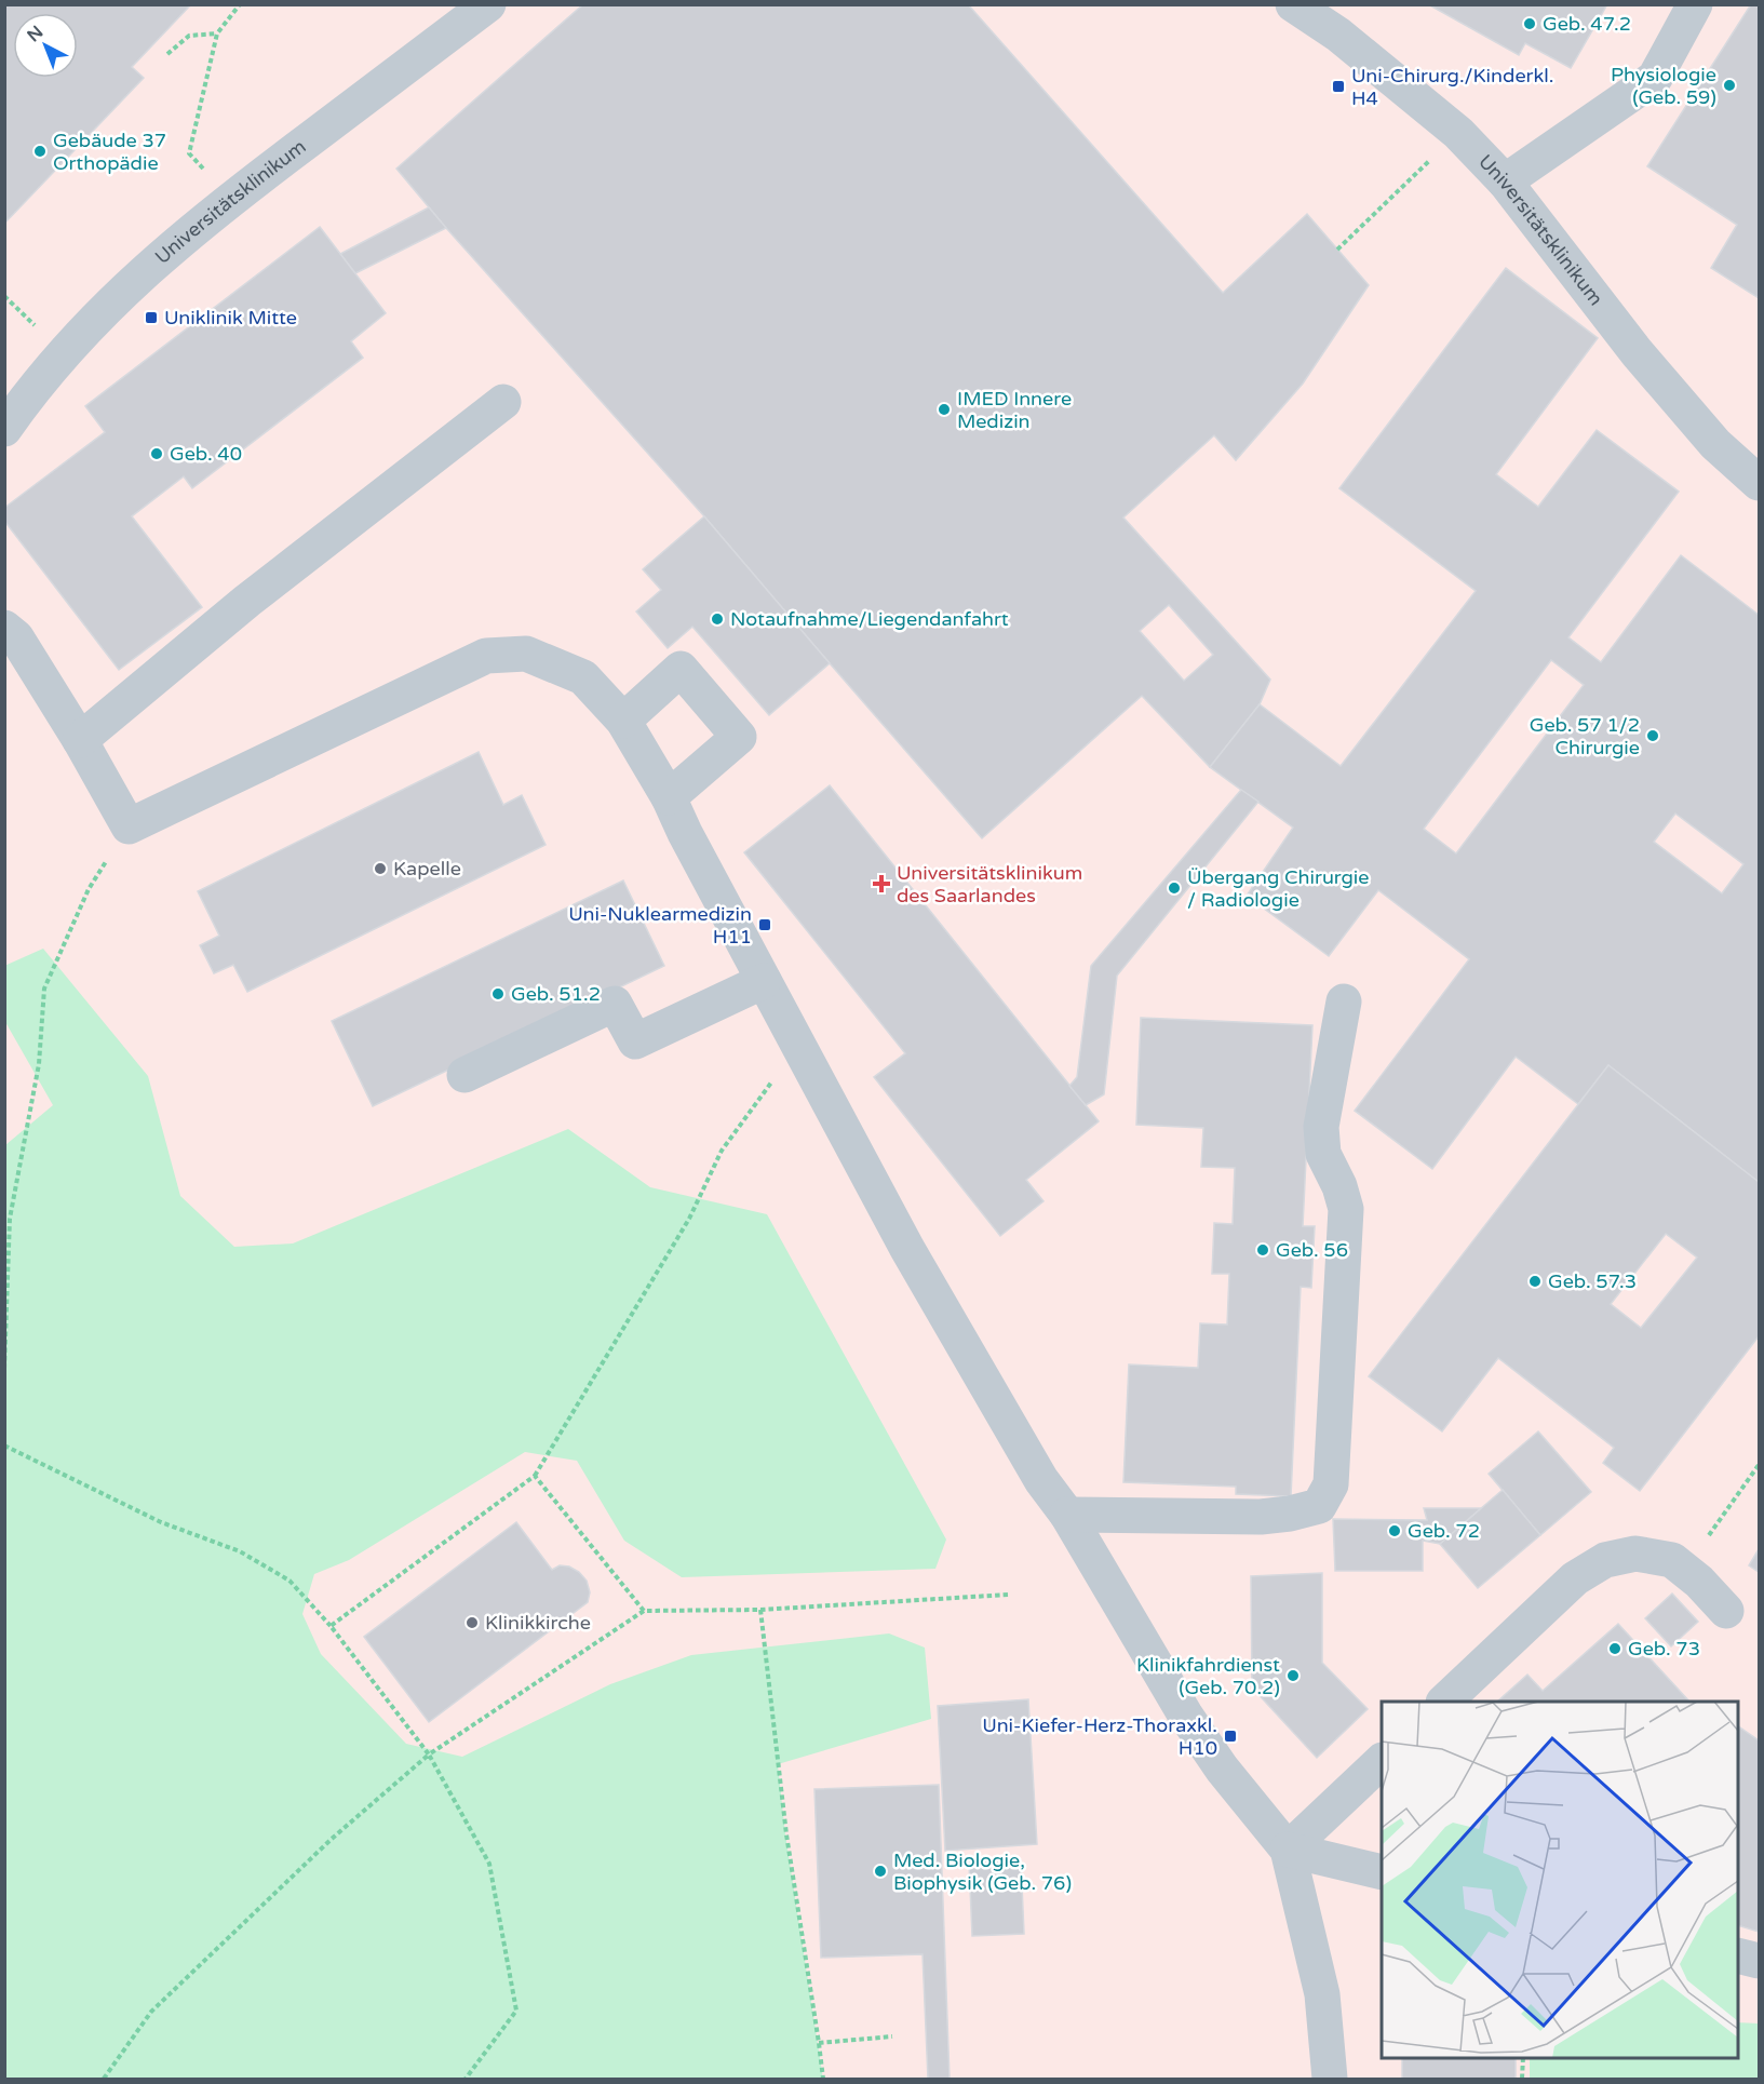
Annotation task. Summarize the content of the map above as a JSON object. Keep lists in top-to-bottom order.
{
  "streets": {
    "street": ["Universitätsklinikum"]
  },
  "places": {
    "other": [
      "Geb. 47.2",
      "Physiologie (Geb. 59)",
      "Gebäude 37 Orthopädie",
      "IMED Innere Medizin",
      "Geb. 40",
      "Notaufnahme/Liegendanfahrt",
      "Geb. 57 1/2 Chirurgie",
      "Kapelle",
      "Übergang Chirurgie / Radiologie",
      "Geb. 51.2",
      "Geb. 56",
      "Geb. 57.3",
      "Geb. 72",
      "Klinikkirche",
      "Geb. 73",
      "Klinikfahrdienst (Geb. 70.2)",
      "Med. Biologie, Biophysik (Geb. 76)"
    ],
    "transit": [
      "Uni-Chirurg./Kinderkl. H4",
      "Uniklinik Mitte",
      "Uni-Nuklearmedizin H11",
      "Uni-Kiefer-Herz-Thoraxkl. H10"
    ],
    "health": ["Universitätsklinikum des Saarlandes"]
  },
  "north": "top left"
}
